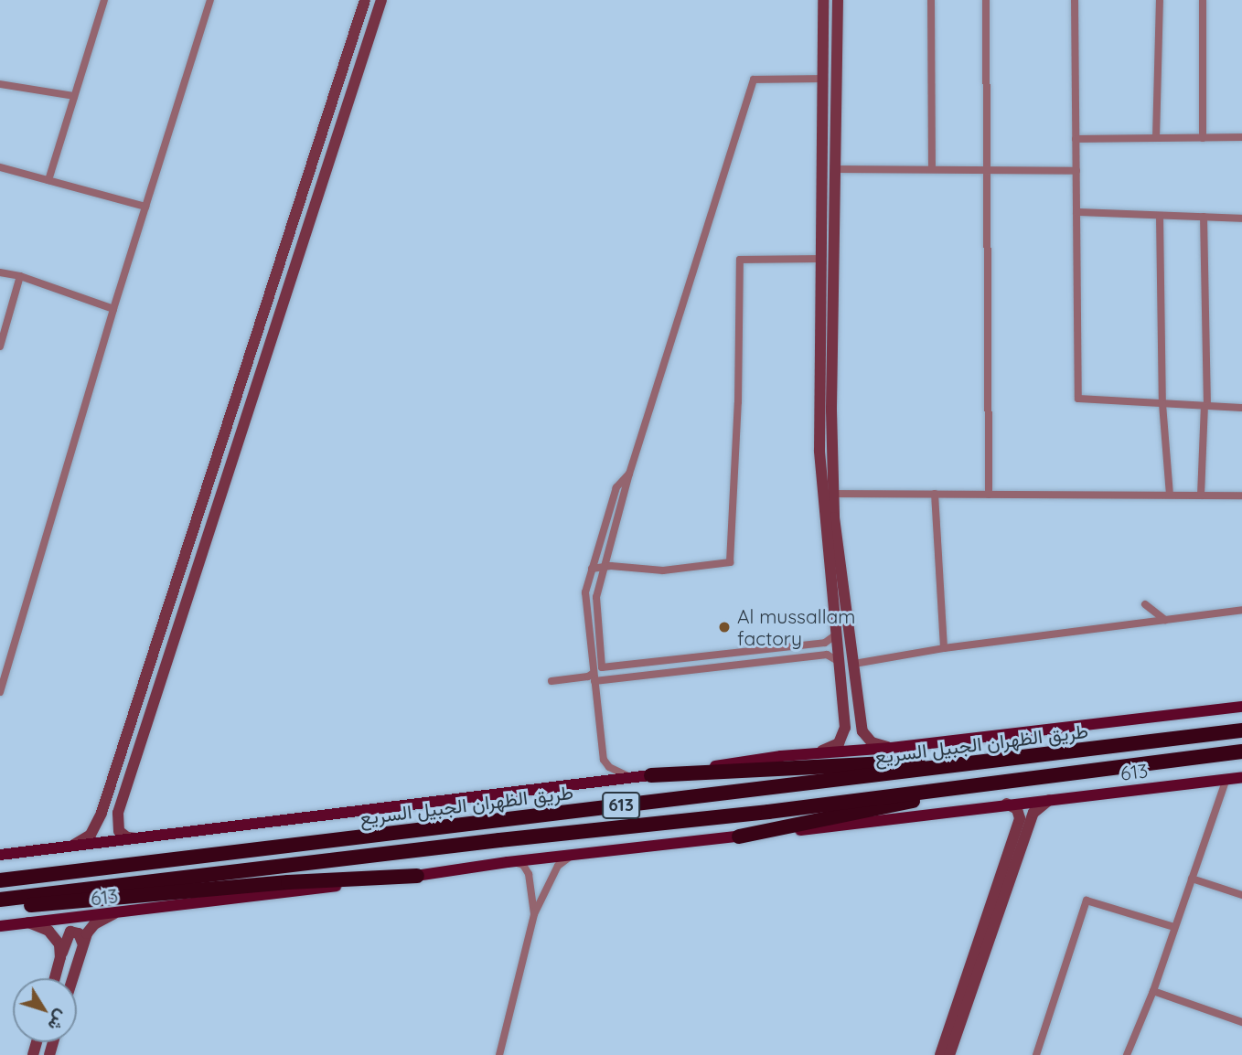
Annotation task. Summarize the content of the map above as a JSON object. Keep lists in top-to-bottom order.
{
  "streets": {
    "highway": ["طريق الظهران الجبيل السريع", "613"]
  },
  "places": ["Al mussallam factory"],
  "north": "bottom right"
}
